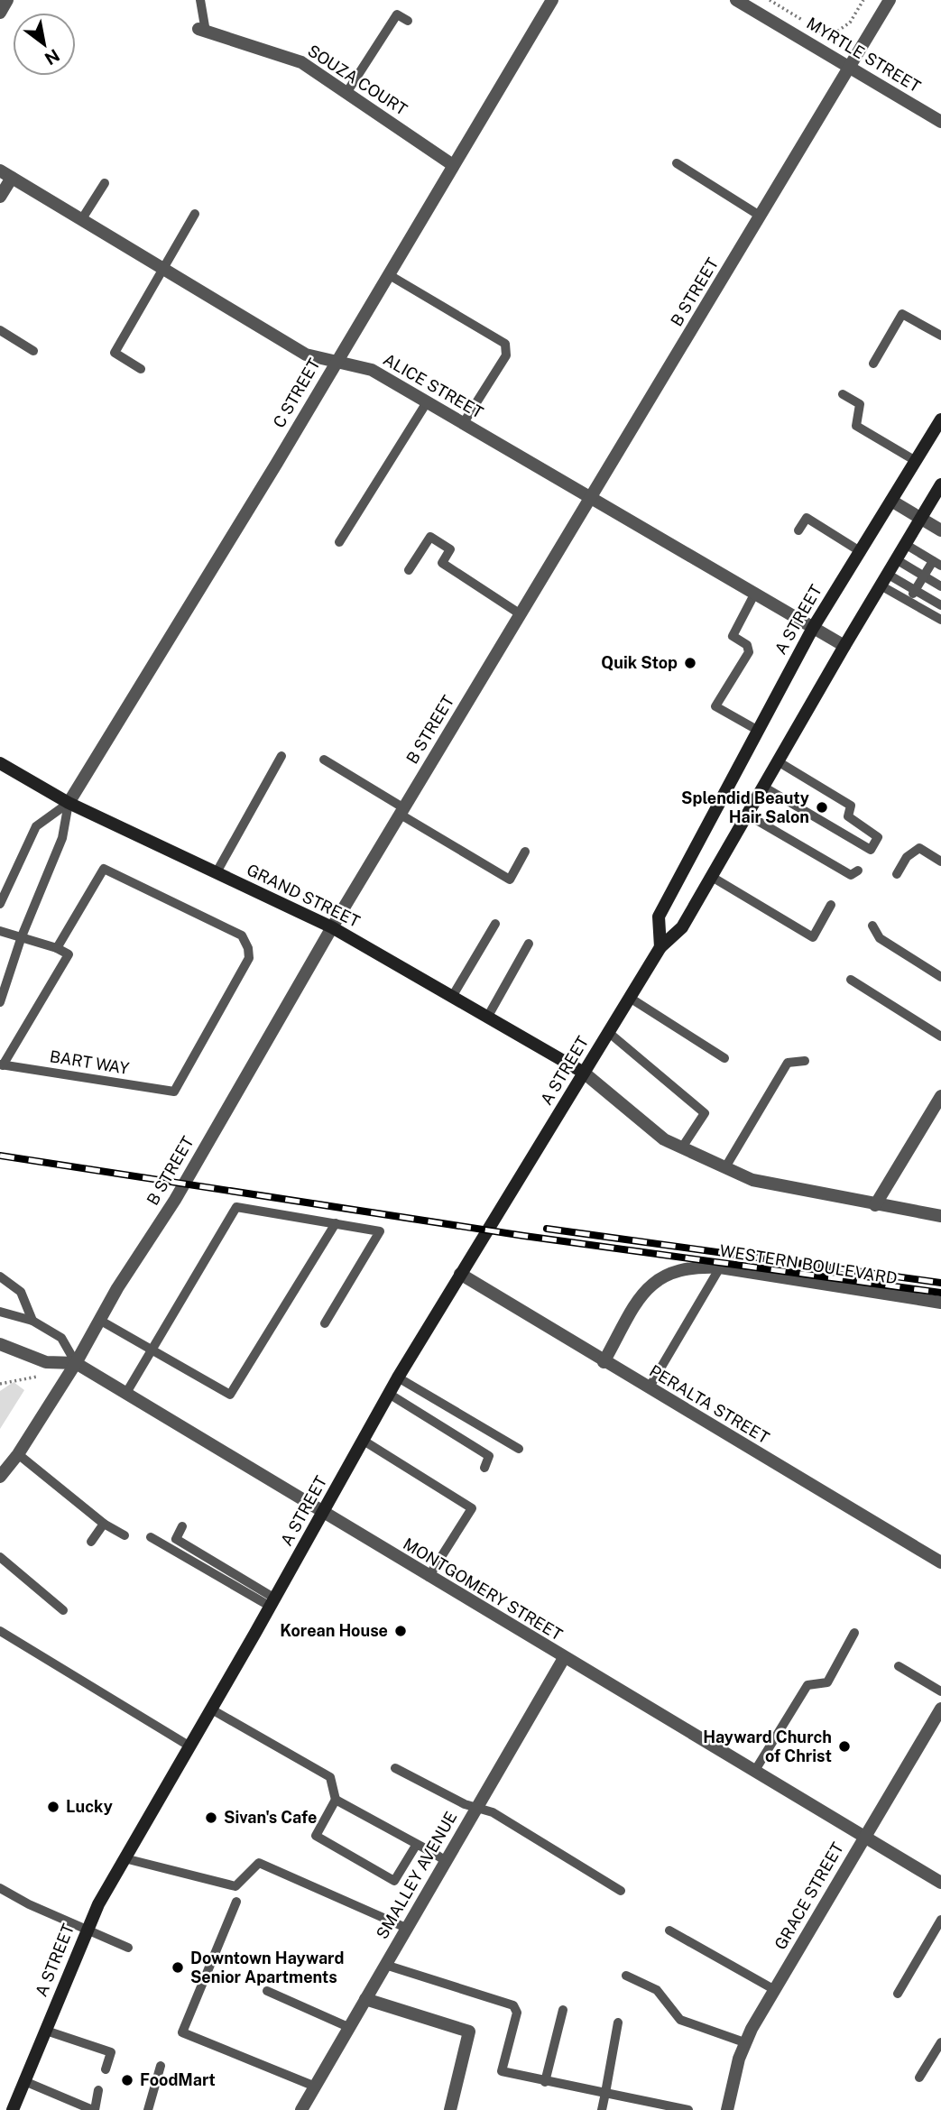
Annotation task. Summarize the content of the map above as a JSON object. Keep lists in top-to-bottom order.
{
  "streets": {
    "main road": ["A STREET", "GRAND STREET"],
    "street": [
      "MYRTLE STREET",
      "SOUZA COURT",
      "B STREET",
      "ALICE STREET",
      "C STREET",
      "WESTERN BOULEVARD",
      "PERALTA STREET",
      "MONTGOMERY STREET",
      "SMALLEY AVENUE",
      "GRACE STREET"
    ],
    "lane": ["BART WAY"]
  },
  "crossings": [
    ["MYRTLE STREET", "B STREET"],
    ["SOUZA COURT", "C STREET"],
    ["B STREET", "ALICE STREET"],
    ["B STREET", "GRAND STREET"],
    ["B STREET", "MONTGOMERY STREET"],
    ["ALICE STREET", "C STREET"],
    ["ALICE STREET", "A STREET"],
    ["C STREET", "GRAND STREET"],
    ["A STREET", "GRAND STREET"],
    ["A STREET", "PERALTA STREET"],
    ["A STREET", "MONTGOMERY STREET"],
    ["WESTERN BOULEVARD", "PERALTA STREET"],
    ["MONTGOMERY STREET", "SMALLEY AVENUE"],
    ["MONTGOMERY STREET", "GRACE STREET"]
  ],
  "places": [
    "Quik Stop",
    "Splendid Beauty Hair Salon",
    "Korean House",
    "Hayward Church of Christ",
    "Lucky",
    "Sivan's Cafe",
    "Downtown Hayward Senior Apartments",
    "FoodMart"
  ],
  "north": "bottom right"
}
